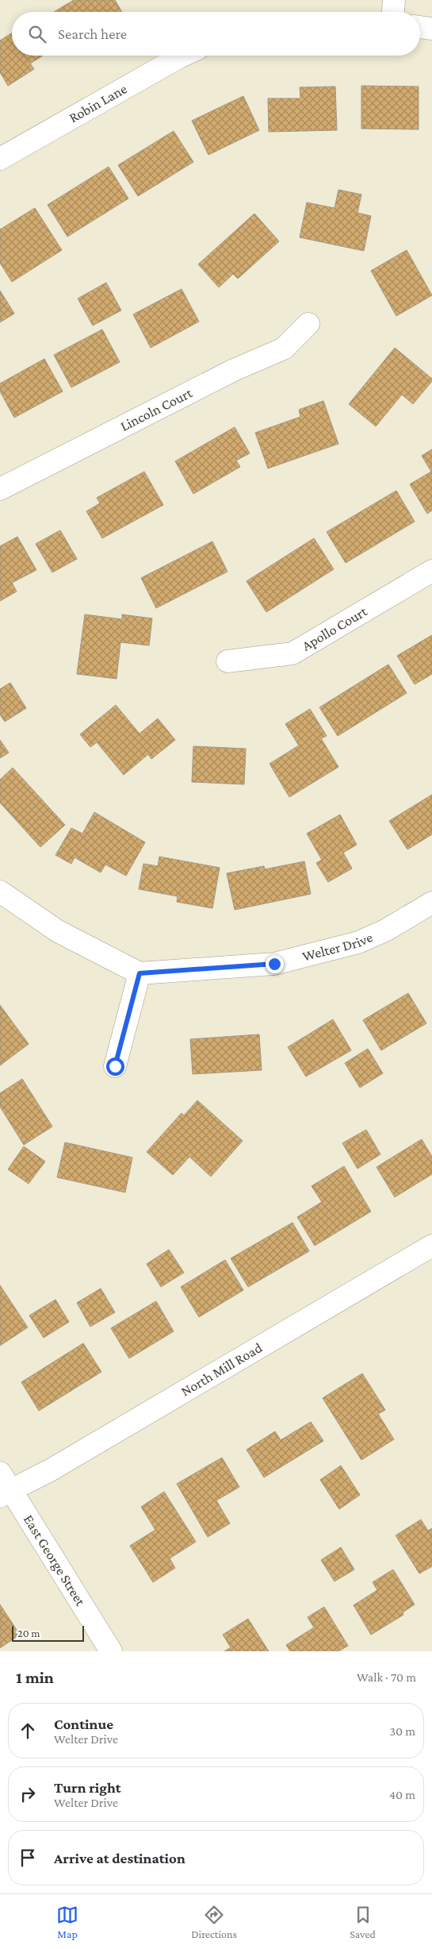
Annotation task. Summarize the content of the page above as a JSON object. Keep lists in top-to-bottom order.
{
  "streets": {
    "street": [
      "Robin Lane",
      "Lincoln Court",
      "Apollo Court",
      "Welter Drive",
      "North Mill Road",
      "East George Street"
    ]
  },
  "crossings": [
    ["North Mill Road", "East George Street"]
  ],
  "scale_bar": "20 m",
  "page": {
    "search": "Search here",
    "scale": "20 m",
    "heading": ["1 min", "Walk · 70 m"],
    "list": [
      ["Continue", "Welter Drive", "30 m"],
      ["Turn right", "Welter Drive", "40 m"],
      "Arrive at destination"
    ],
    "nav": ["Map", "Directions", "Saved"]
  }
}
